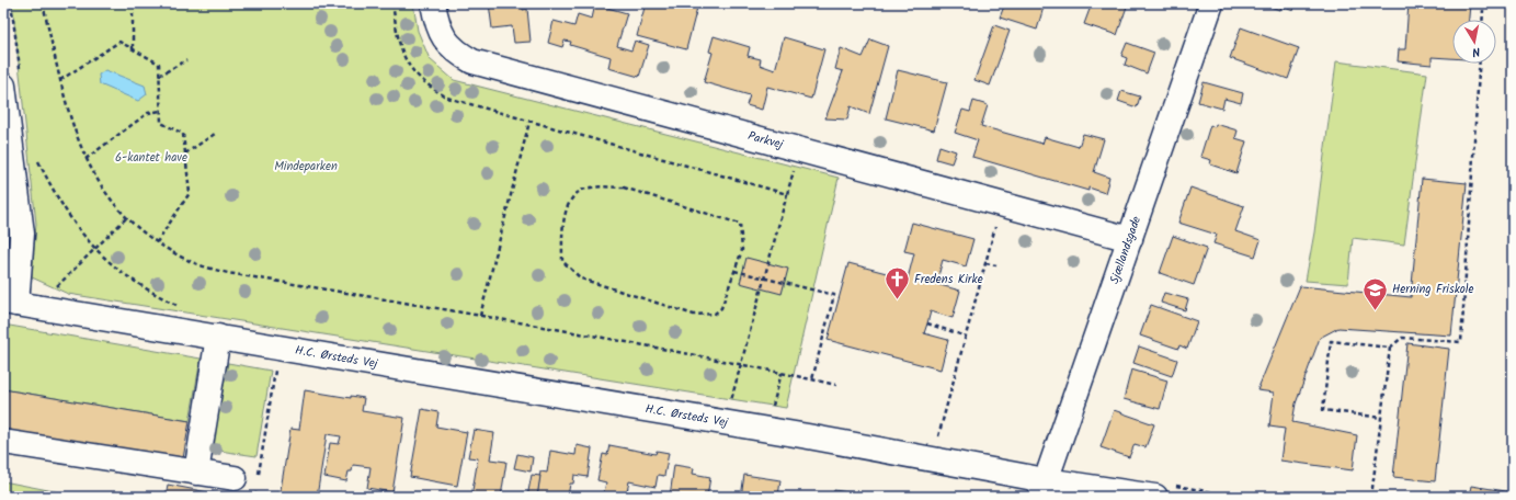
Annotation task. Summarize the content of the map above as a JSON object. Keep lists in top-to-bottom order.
{
  "streets": {
    "street": ["Parkvej", "Sjællandsgade", "H.C. Ørsteds Vej"]
  },
  "crossings": [
    ["Parkvej", "Sjællandsgade"],
    ["Sjællandsgade", "H.C. Ørsteds Vej"]
  ],
  "parks": ["6-kantet have", "Mindeparken"],
  "places": {
    "church": ["Fredens Kirke"],
    "school or university": ["Herning Friskole"]
  },
  "north": "bottom"
}
